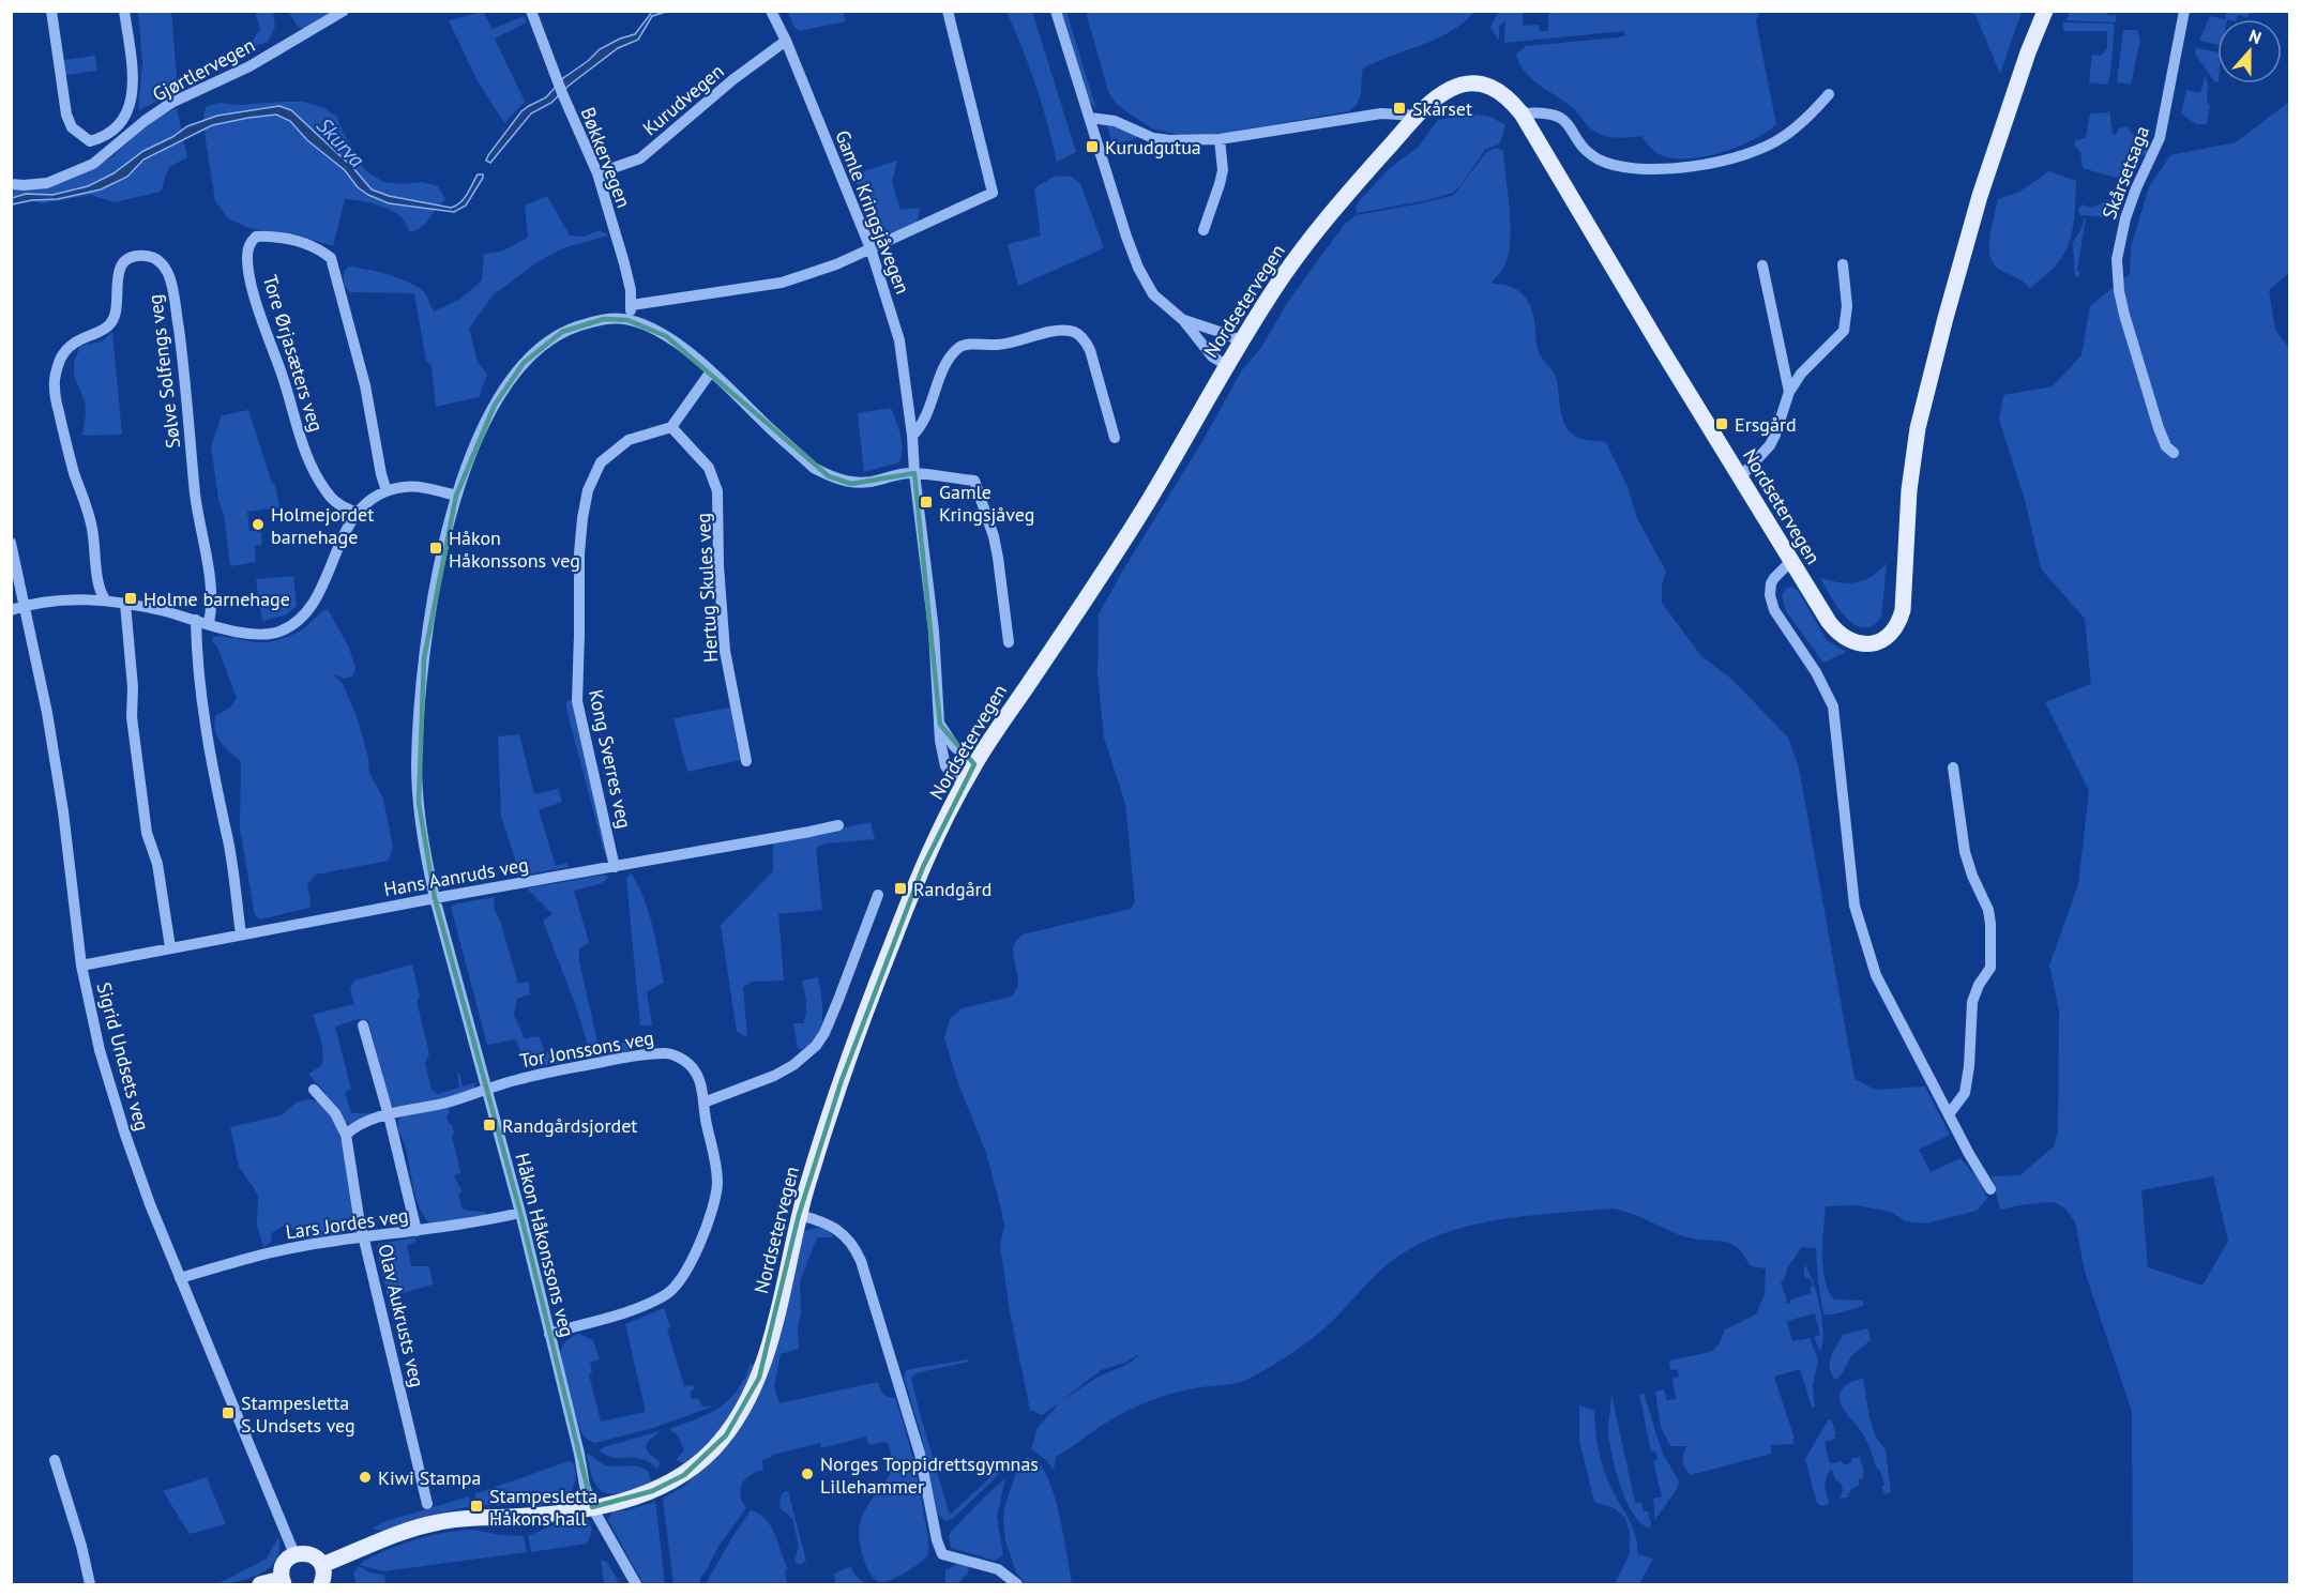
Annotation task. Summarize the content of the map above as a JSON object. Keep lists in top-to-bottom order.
{
  "streets": {
    "main road": ["Nordsetervegen"],
    "street": [
      "Gjørtlervegen",
      "Kurudvegen",
      "Bøkkervegen",
      "Skårsetsaga",
      "Gamle Kringsjåvegen",
      "Tore Ørjasæters veg",
      "Sølve Solfengs veg",
      "Hertug Skules veg",
      "Kong Sverres veg",
      "Hans Aanruds veg",
      "Tor Jonssons veg",
      "Sigrid Undsets veg",
      "Lars Jordes veg",
      "Håkon Håkonssons veg",
      "Olav Aukrusts veg"
    ]
  },
  "crossings": [
    ["Kurudvegen", "Bøkkervegen"],
    ["Kurudvegen", "Gamle Kringsjåvegen"],
    ["Bøkkervegen", "Håkon Håkonssons veg"],
    ["Gamle Kringsjåvegen", "Nordsetervegen"],
    ["Gamle Kringsjåvegen", "Håkon Håkonssons veg"],
    ["Nordsetervegen", "Håkon Håkonssons veg"],
    ["Hertug Skules veg", "Kong Sverres veg"],
    ["Kong Sverres veg", "Hans Aanruds veg"],
    ["Hans Aanruds veg", "Sigrid Undsets veg"],
    ["Hans Aanruds veg", "Håkon Håkonssons veg"],
    ["Tor Jonssons veg", "Håkon Håkonssons veg"],
    ["Sigrid Undsets veg", "Lars Jordes veg"],
    ["Lars Jordes veg", "Håkon Håkonssons veg"],
    ["Lars Jordes veg", "Olav Aukrusts veg"]
  ],
  "water": ["Skurva"],
  "places": {
    "transit": [
      "Skårset",
      "Kurudgutua",
      "Ersgård",
      "Gamle Kringsjåveg",
      "Håkon Håkonssons veg",
      "Holme barnehage",
      "Randgård",
      "Randgårdsjordet",
      "Stampesletta S.Undsets veg",
      "Stampesletta Håkons hall"
    ],
    "other": ["Holmejordet barnehage", "Norges Toppidrettsgymnas Lillehammer", "Kiwi Stampa"]
  },
  "north": "top"
}
